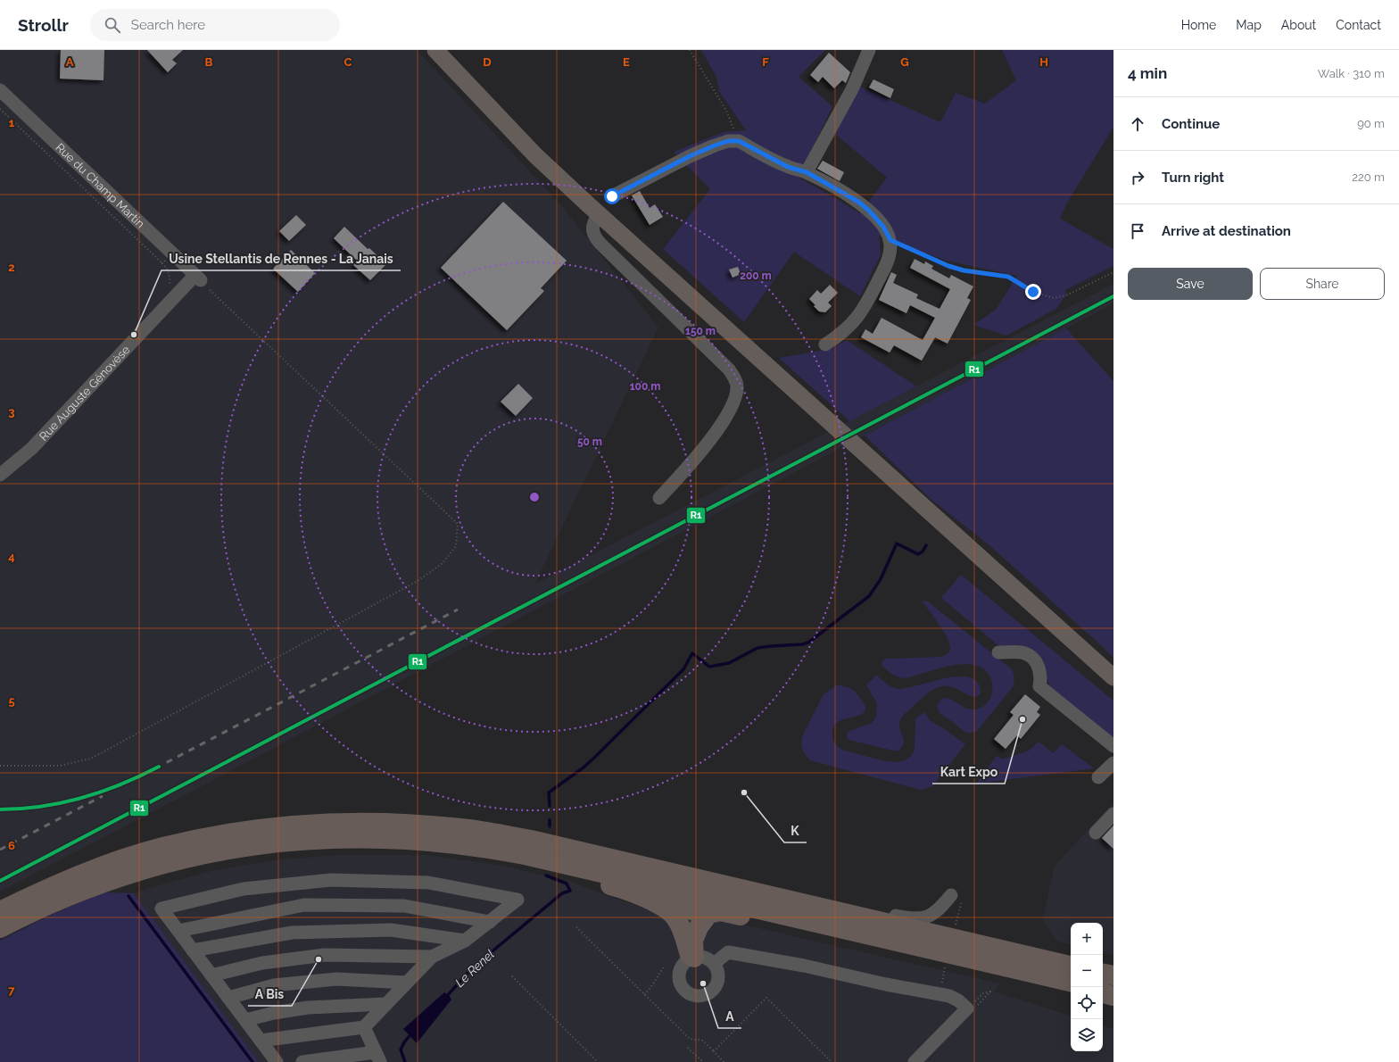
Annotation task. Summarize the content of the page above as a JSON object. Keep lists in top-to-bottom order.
{
  "streets": {
    "street": ["Rue du Champ Martin", "Rue Auguste Génovèse"]
  },
  "crossings": [
    ["Rue du Champ Martin", "Rue Auguste Génovèse"]
  ],
  "water": ["Le Renel"],
  "places": [
    "Usine Stellantis de Rennes - La Janais",
    "Kart Expo",
    "K",
    "A Bis",
    "A"
  ],
  "lines": ["transit line R1"],
  "page": {
    "header": "Strollr",
    "search": "Search here",
    "nav": [
      "Home",
      "Map",
      "About",
      "Contact"
    ],
    "heading": ["4 min", "Walk · 310 m"],
    "list": [
      ["Continue", "90 m"],
      ["Turn right", "220 m"],
      "Arrive at destination"
    ],
    "buttons": ["Save", "Share"],
    "map_buttons": ["+", "−"]
  },
  "grid": {
    "columns": [
      "A",
      "B",
      "C",
      "D",
      "E",
      "F",
      "G",
      "H"
    ],
    "rows": [
      "1",
      "2",
      "3",
      "4",
      "5",
      "6",
      "7"
    ]
  },
  "rings": [
    "200 m",
    "150 m",
    "100 m",
    "50 m"
  ]
}
